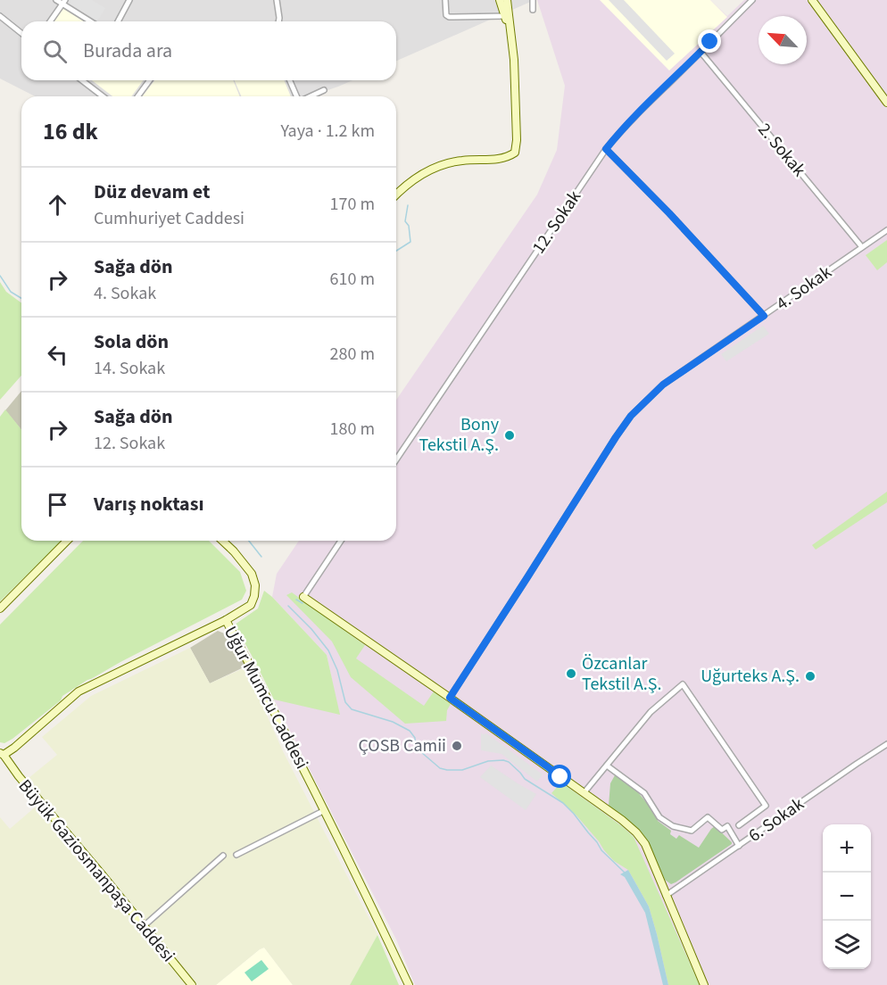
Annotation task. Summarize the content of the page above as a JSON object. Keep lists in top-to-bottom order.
{
  "streets": {
    "street": [
      "2. Sokak",
      "12. Sokak",
      "4. Sokak",
      "Uğur Mumcu Caddesi",
      "6. Sokak",
      "Büyük Gaziosmanpaşa Caddesi"
    ]
  },
  "crossings": [
    ["2. Sokak", "12. Sokak"],
    ["2. Sokak", "4. Sokak"],
    ["Uğur Mumcu Caddesi", "Büyük Gaziosmanpaşa Caddesi"]
  ],
  "places": [
    "Bony Tekstil A.Ş.",
    "Özcanlar Tekstil A.Ş.",
    "Uğurteks A.Ş.",
    "ÇOSB Camii"
  ],
  "north": "top left",
  "page": {
    "search": "Burada ara",
    "heading": ["16 dk", "Yaya · 1.2 km"],
    "list": [
      ["Düz devam et", "Cumhuriyet Caddesi", "170 m"],
      ["Sağa dön", "4. Sokak", "610 m"],
      ["Sola dön", "14. Sokak", "280 m"],
      ["Sağa dön", "12. Sokak", "180 m"],
      "Varış noktası"
    ],
    "map_buttons": ["+", "−"]
  }
}
